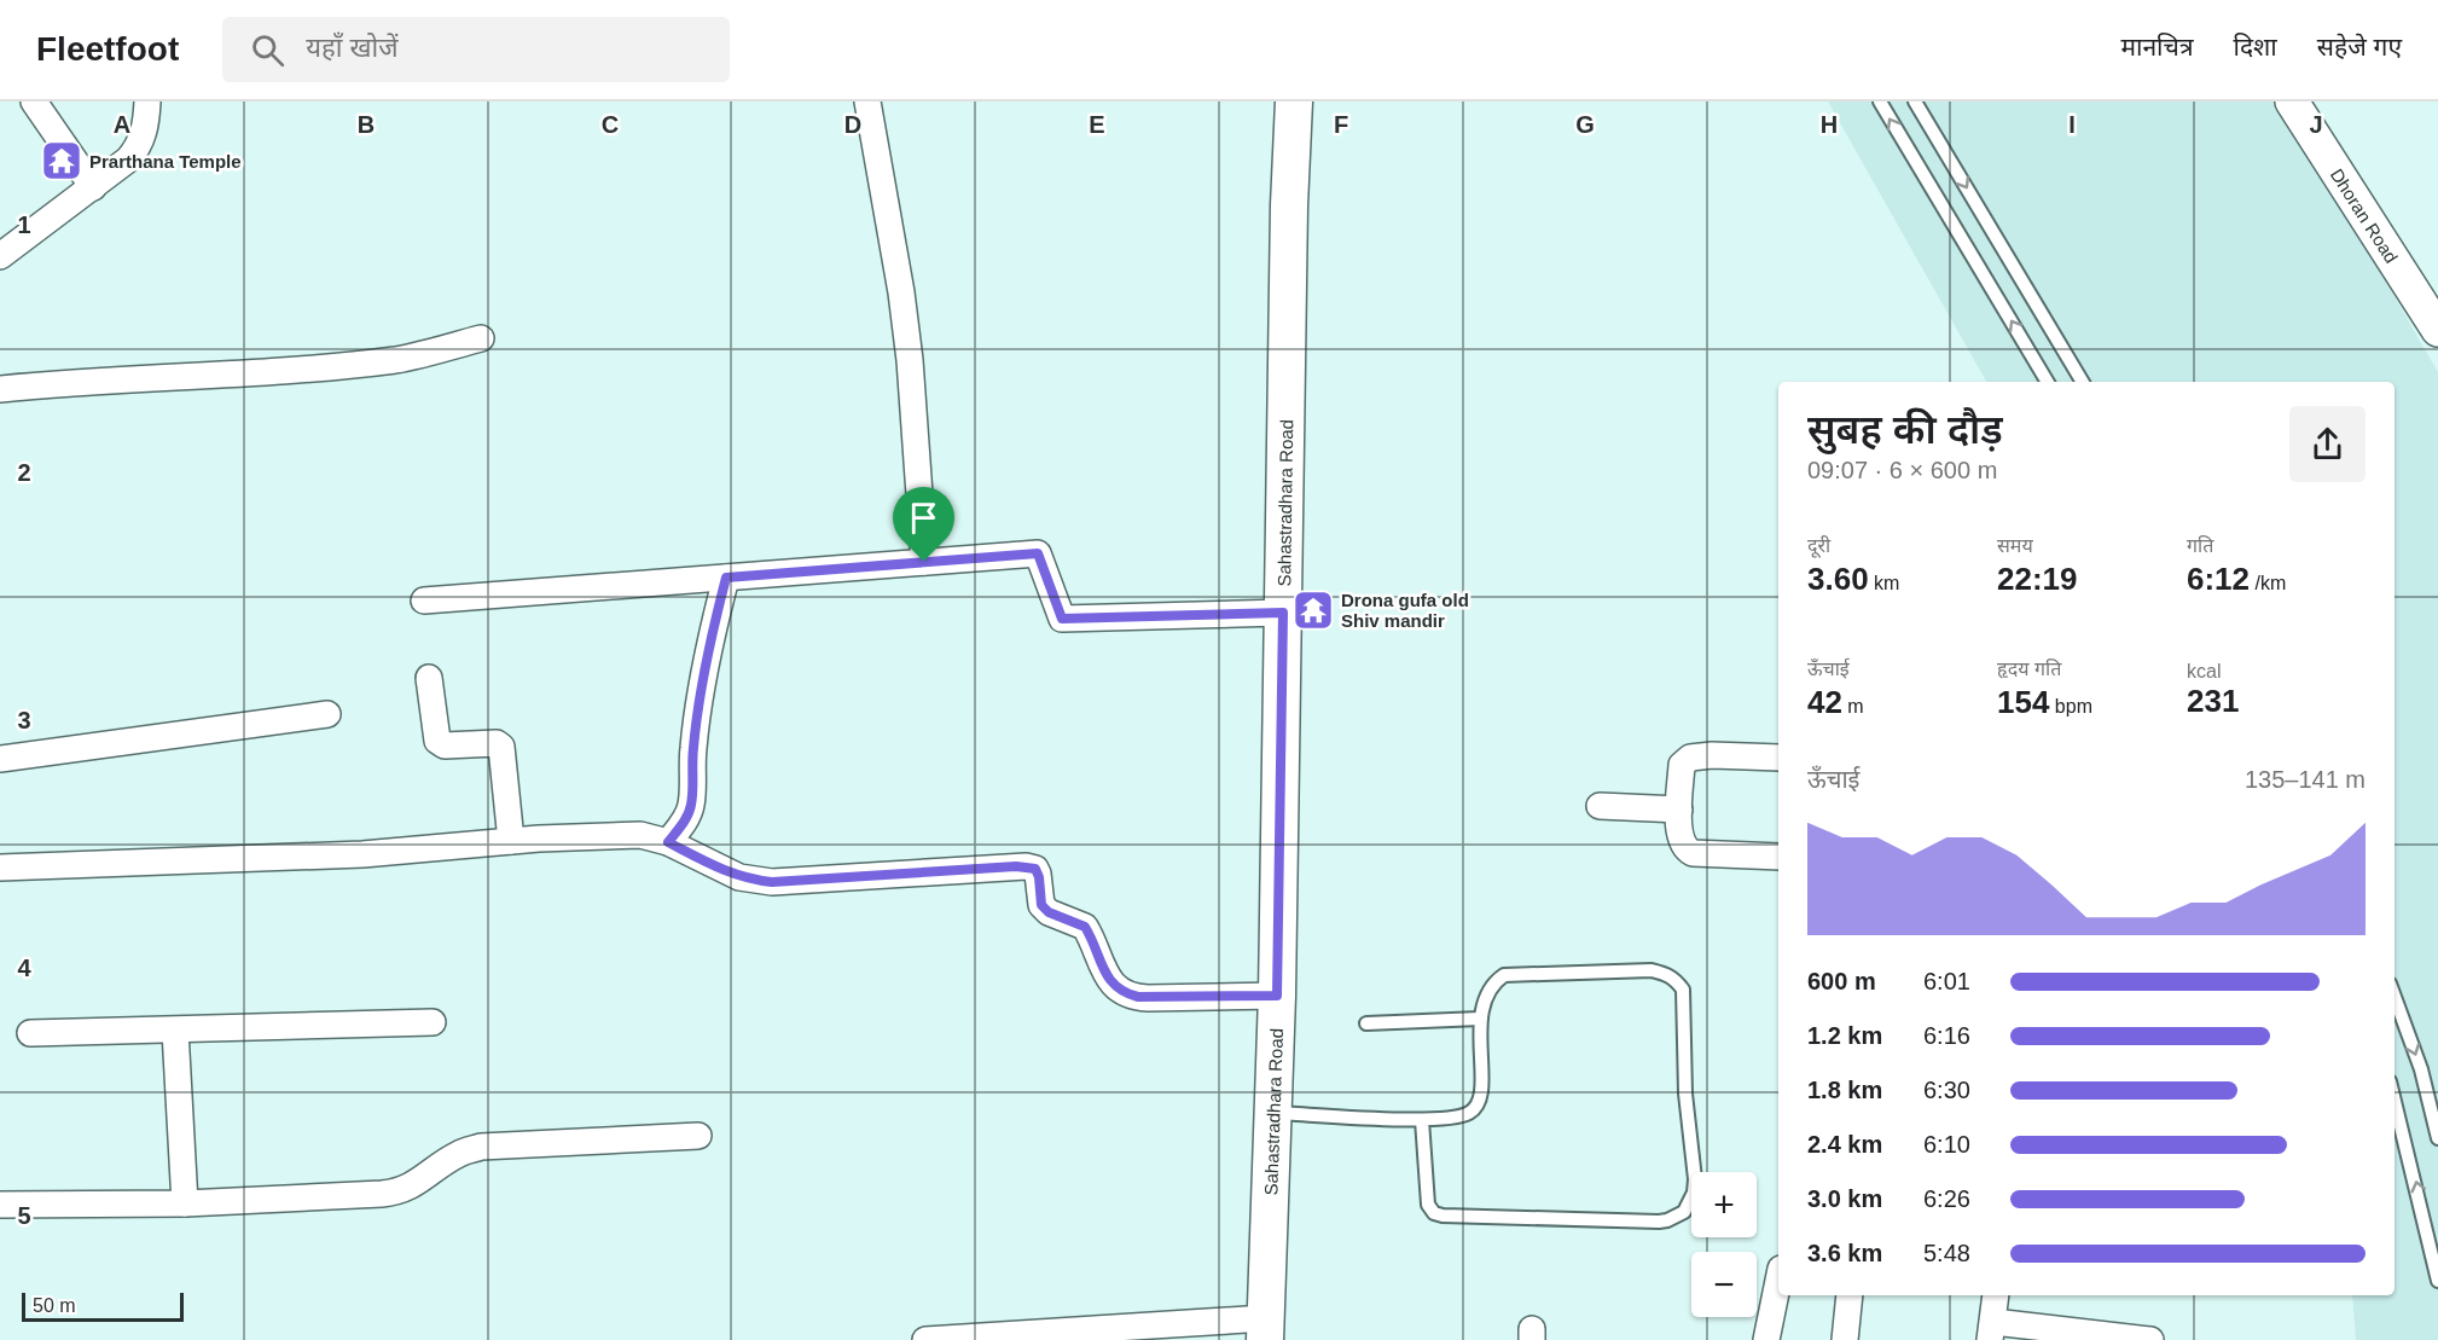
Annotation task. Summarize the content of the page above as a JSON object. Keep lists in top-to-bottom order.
{
  "streets": {
    "main road": ["Sahastradhara Road"],
    "street": ["Dhoran Road"]
  },
  "places": {
    "temple": ["Prarthana Temple", "Drona gufa old Shiv mandir"]
  },
  "scale_bar": "50 m",
  "page": {
    "header": "Fleetfoot",
    "search": "यहाँ खोजें",
    "nav": ["मानचित्र", "दिशा", "सहेजे गए"],
    "heading": ["सुबह की दौड़", "09:07 · 6 × 600 m"],
    "stats": [
      ["दूरी", "3.60 km"],
      ["समय", "22:19"],
      ["गति", "6:12 /km"],
      ["ऊँचाई", "42 m"],
      ["हृदय गति", "154 bpm"],
      ["kcal", "231"]
    ],
    "chart": ["ऊँचाई", "135–141 m"],
    "list": [
      {
        "name": "600 m",
        "note": "6:01"
      },
      {
        "name": "1.2 km",
        "note": "6:16"
      },
      {
        "name": "1.8 km",
        "note": "6:30"
      },
      {
        "name": "2.4 km",
        "note": "6:10"
      },
      {
        "name": "3.0 km",
        "note": "6:26"
      },
      {
        "name": "3.6 km",
        "note": "5:48"
      }
    ],
    "map_buttons": ["+", "−"],
    "scale": "50 m"
  },
  "grid": {
    "columns": [
      "A",
      "B",
      "C",
      "D",
      "E",
      "F",
      "G",
      "H",
      "I",
      "J"
    ],
    "rows": [
      "1",
      "2",
      "3",
      "4",
      "5"
    ]
  }
}
